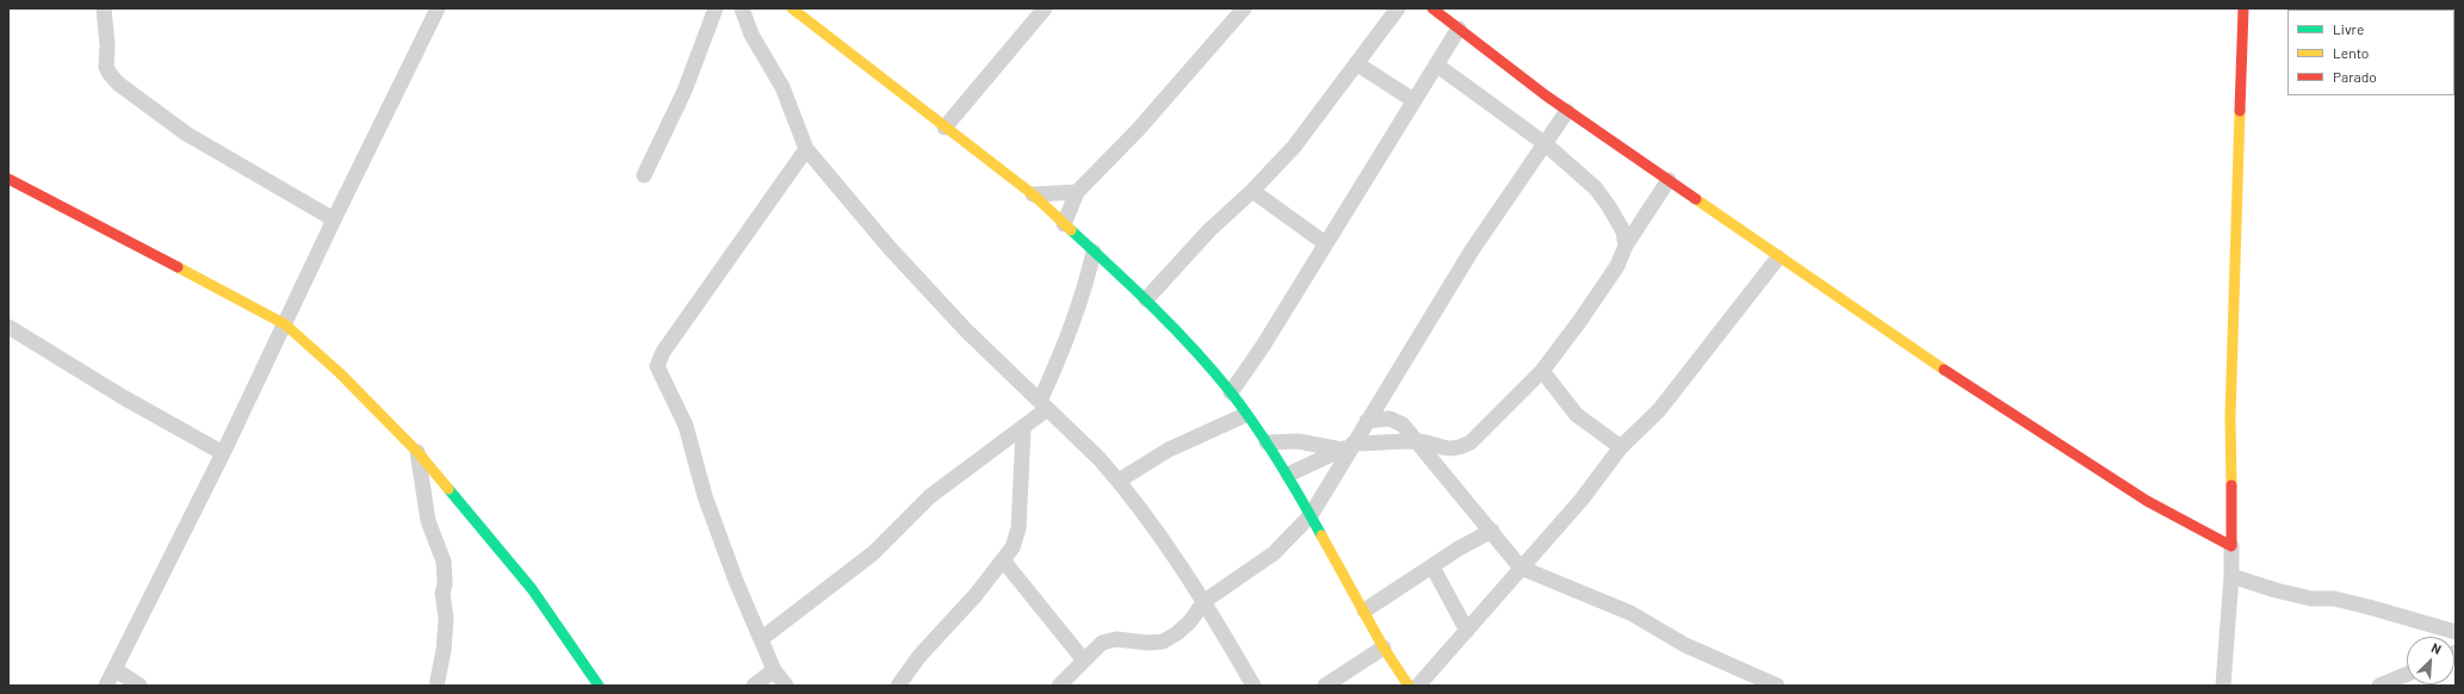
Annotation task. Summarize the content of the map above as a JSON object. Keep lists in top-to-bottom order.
{
  "legend": ["Livre", "Lento", "Parado"],
  "north": "top right"
}
